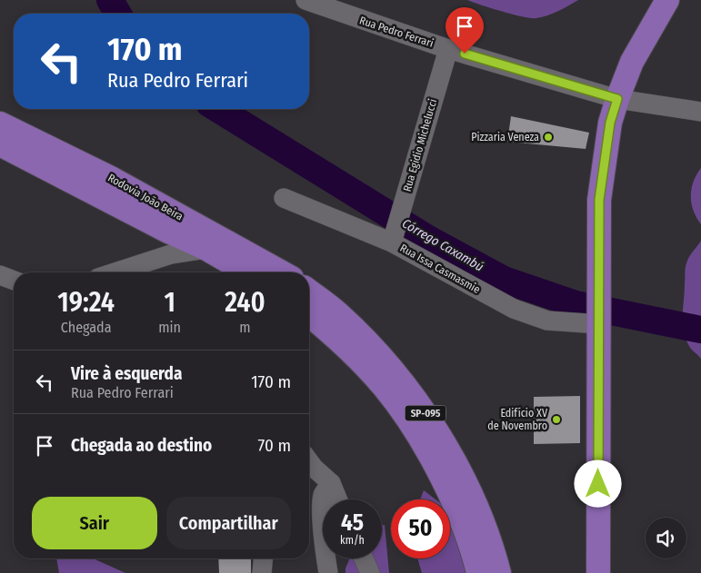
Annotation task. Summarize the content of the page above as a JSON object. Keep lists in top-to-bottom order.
{
  "streets": {
    "main road": ["Rodovia João Beira", "SP-095"],
    "street": ["Rua Pedro Ferrari", "Rua Egidio Michelucci", "Rua Issa Casmasmie"]
  },
  "crossings": [
    ["Rua Pedro Ferrari", "Rua Egidio Michelucci"],
    ["Rua Egidio Michelucci", "Rua Issa Casmasmie"]
  ],
  "water": ["Córrego Caxambú"],
  "places": ["Pizzaria Veneza", "Edifício XV de Novembro"],
  "page": {
    "turn": ["170 m", "Rua Pedro Ferrari"],
    "eta": [
      "19:24",
      "Chegada",
      "1",
      "min",
      "240",
      "m"
    ],
    "list": [
      {
        "name": "Vire à esquerda",
        "note": "Rua Pedro Ferrari",
        "value": "170 m"
      },
      {
        "name": "Chegada ao destino",
        "value": "70 m"
      }
    ],
    "buttons": ["Sair", "Compartilhar"],
    "speed": "45 km/h",
    "limit": "50"
  }
}
